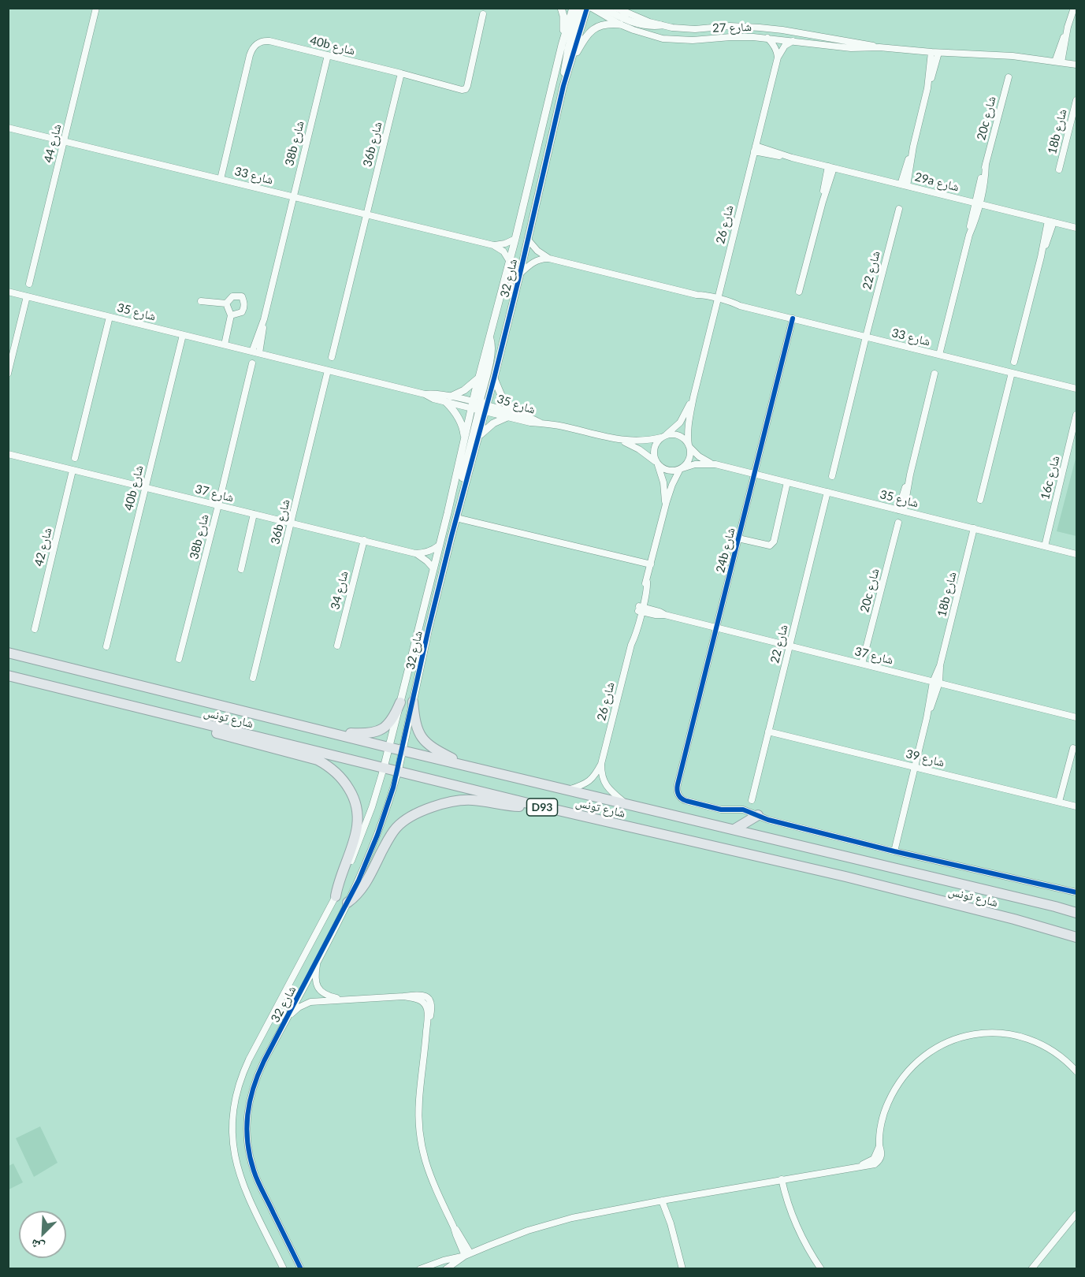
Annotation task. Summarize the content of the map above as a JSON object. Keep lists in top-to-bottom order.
{
  "streets": {
    "main road": ["شارع تونس", "D93"],
    "street": [
      "شارع 27",
      "40b شارع",
      "20c شارع",
      "18b شارع",
      "شارع 44",
      "38b شارع",
      "36b شارع",
      "شارع 33",
      "29a شارع",
      "شارع 26",
      "شارع 22",
      "شارع 32",
      "شارع 35",
      "16c شارع",
      "شارع 37",
      "شارع 42",
      "24b شارع",
      "شارع 34",
      "شارع 39"
    ]
  },
  "crossings": [
    ["شارع 27", "شارع 26"],
    ["40b شارع", "38b شارع"],
    ["40b شارع", "36b شارع"],
    ["40b شارع", "شارع 33"],
    ["40b شارع", "شارع 35"],
    ["40b شارع", "شارع 37"],
    ["20c شارع", "شارع 33"],
    ["20c شارع", "29a شارع"],
    ["20c شارع", "شارع 37"],
    ["18b شارع", "شارع 35"],
    ["18b شارع", "شارع 37"],
    ["18b شارع", "شارع 39"],
    ["شارع 44", "شارع 33"],
    ["38b شارع", "شارع 33"],
    ["38b شارع", "شارع 35"],
    ["38b شارع", "شارع 37"],
    ["36b شارع", "شارع 33"],
    ["36b شارع", "شارع 35"],
    ["36b شارع", "شارع 37"],
    ["شارع 33", "شارع 26"],
    ["شارع 33", "شارع 22"],
    ["شارع 33", "شارع 32"],
    ["شارع 33", "24b شارع"],
    ["29a شارع", "شارع 26"],
    ["شارع 26", "شارع 35"],
    ["شارع 26", "شارع 37"],
    ["شارع 26", "شارع تونس"],
    ["شارع 22", "شارع 35"],
    ["شارع 22", "شارع 37"],
    ["شارع 22", "شارع 39"],
    ["شارع 32", "شارع 35"],
    ["شارع 32", "شارع 37"],
    ["شارع 32", "شارع تونس"],
    ["شارع 35", "16c شارع"],
    ["شارع 35", "24b شارع"],
    ["شارع 37", "شارع 42"],
    ["شارع 37", "24b شارع"],
    ["شارع 37", "شارع 34"]
  ],
  "north": "bottom left"
}
